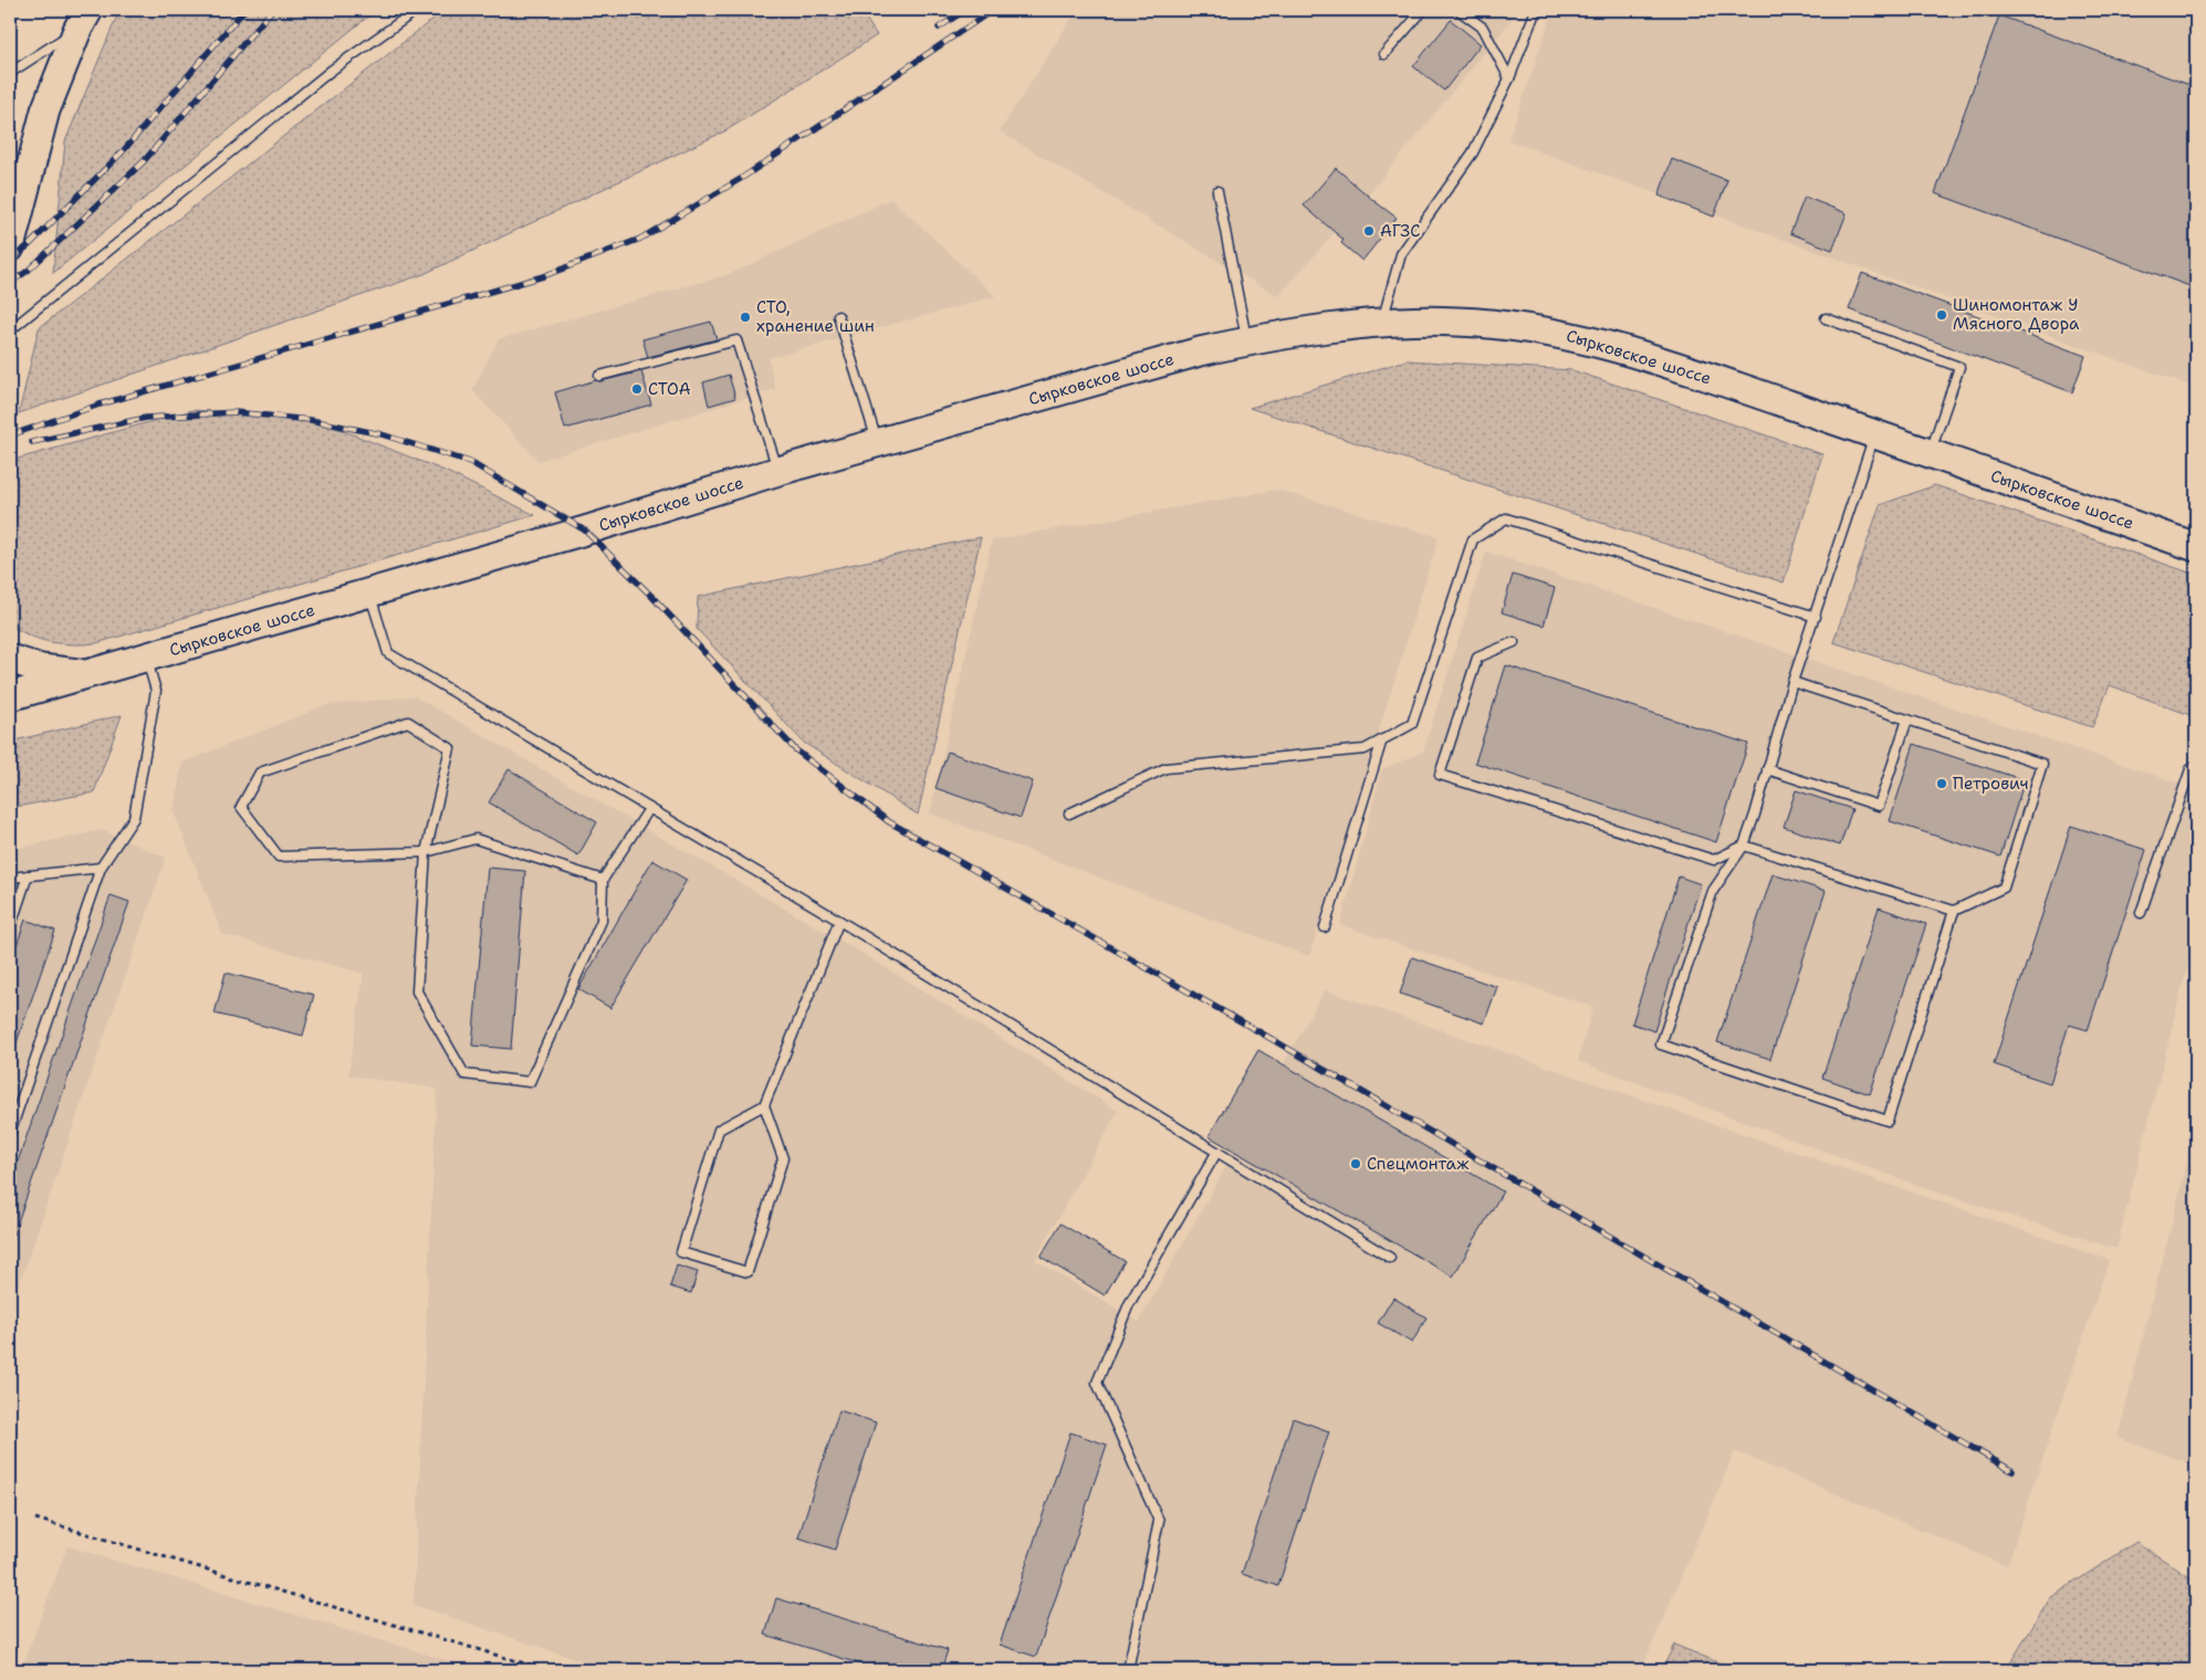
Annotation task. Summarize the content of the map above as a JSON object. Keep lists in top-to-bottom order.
{
  "streets": {
    "main road": ["Сырковское шоссе"]
  },
  "places": [
    "АГЗС",
    "Шиномонтаж У Мясного Двора",
    "СТО, хранение шин",
    "СТОА",
    "Петрович",
    "Спецмонтаж"
  ]
}
